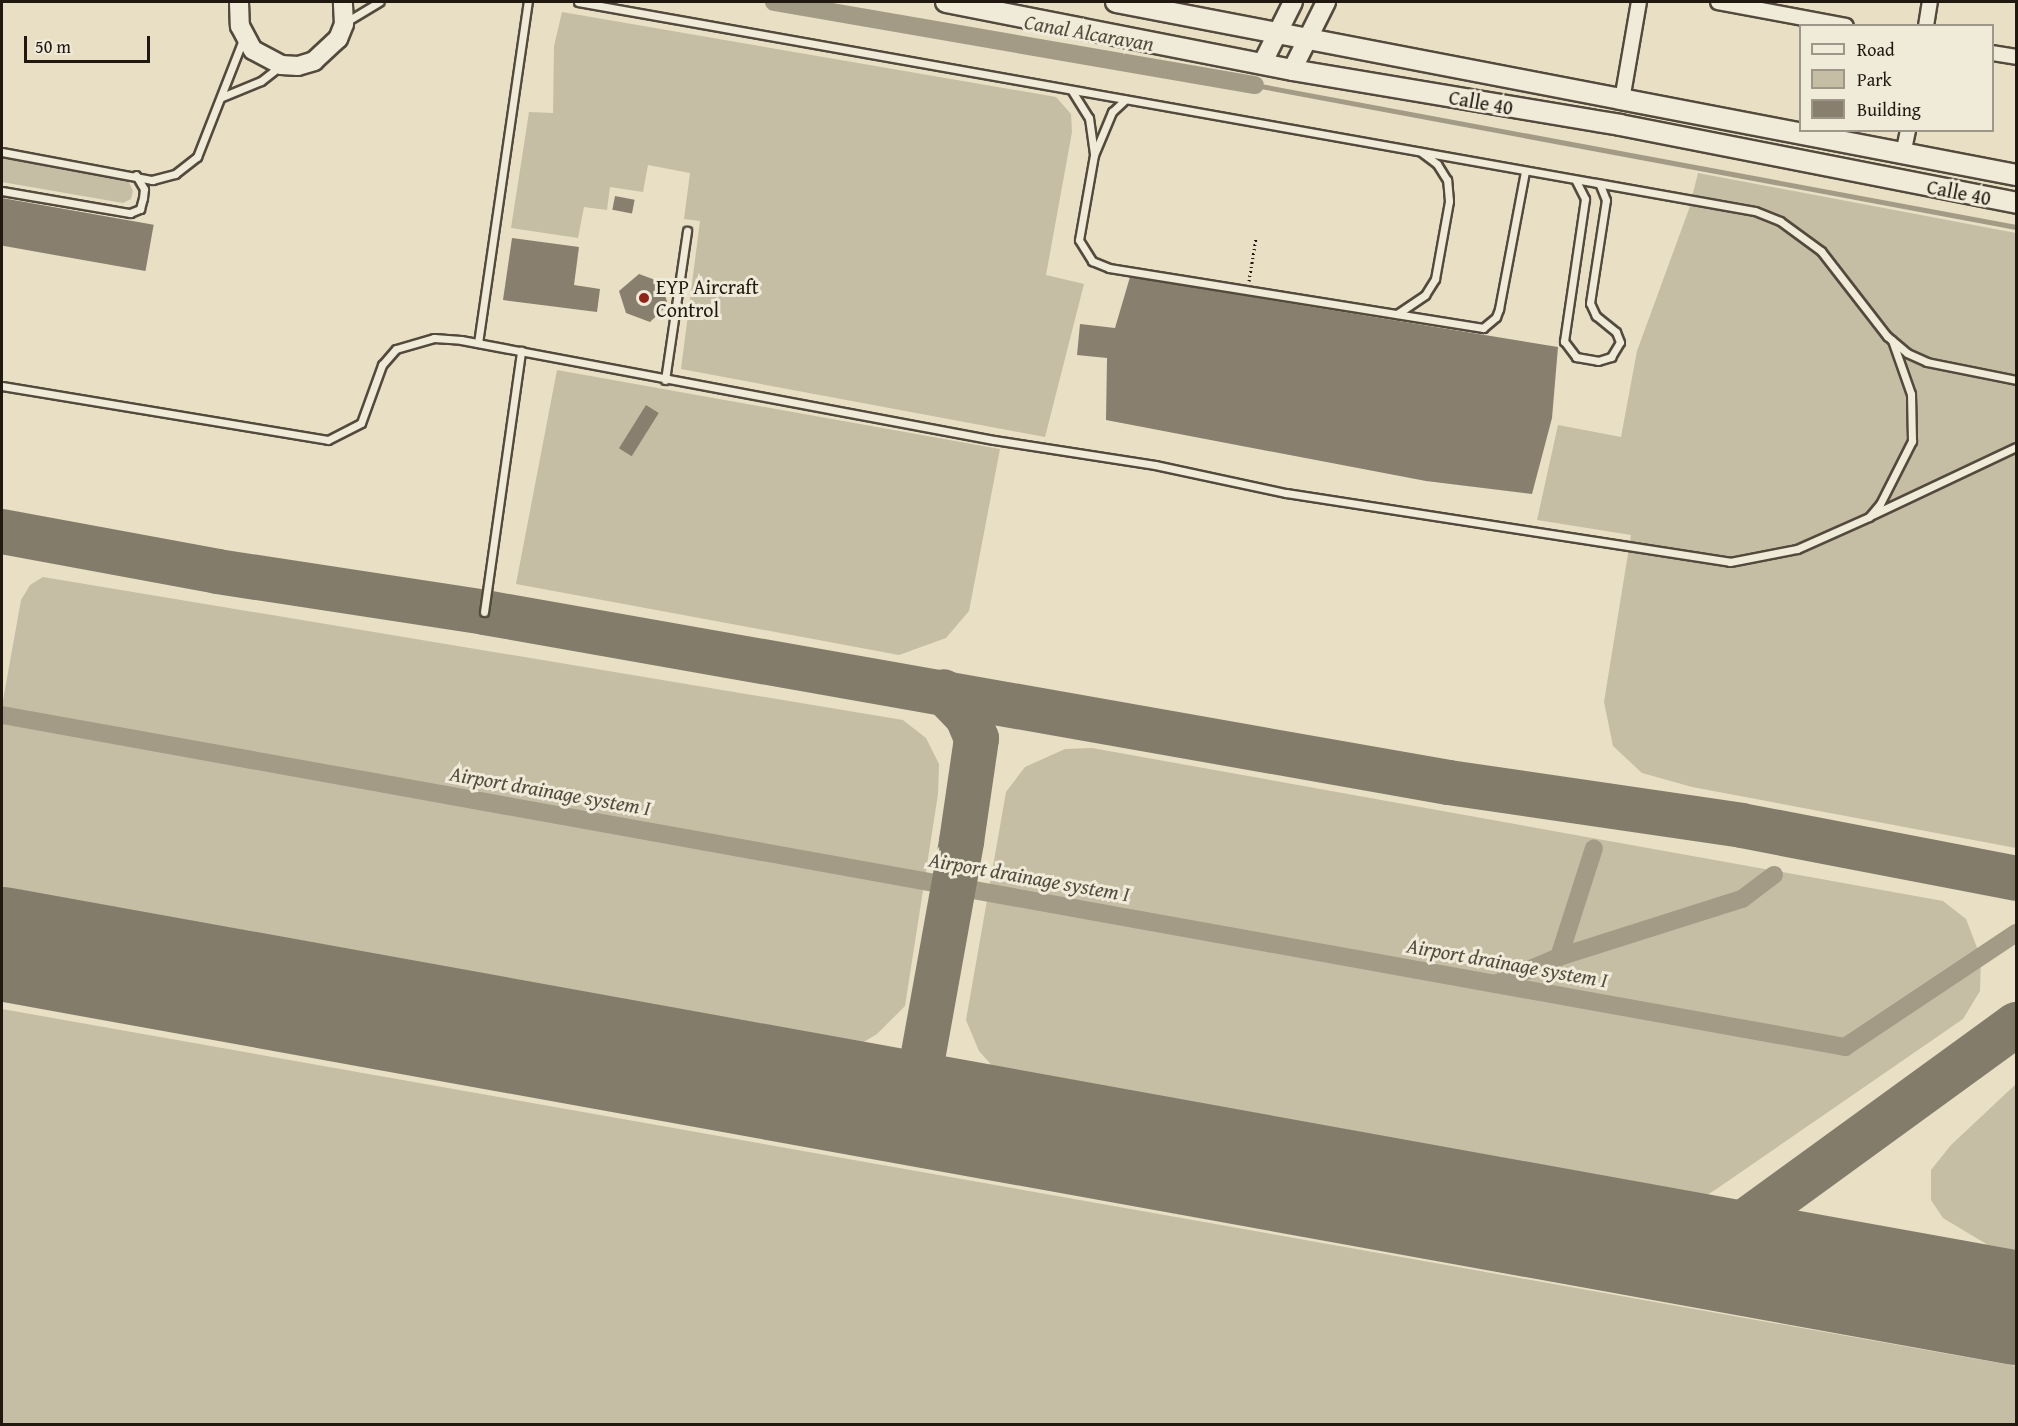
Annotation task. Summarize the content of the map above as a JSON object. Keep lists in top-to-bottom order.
{
  "streets": {
    "main road": ["Calle 40"]
  },
  "water": ["Canal Alcaravan", "Airport drainage system I"],
  "places": ["EYP Aircraft Control"],
  "legend": ["Road", "Park", "Building"],
  "scale_bar": "50 m"
}
